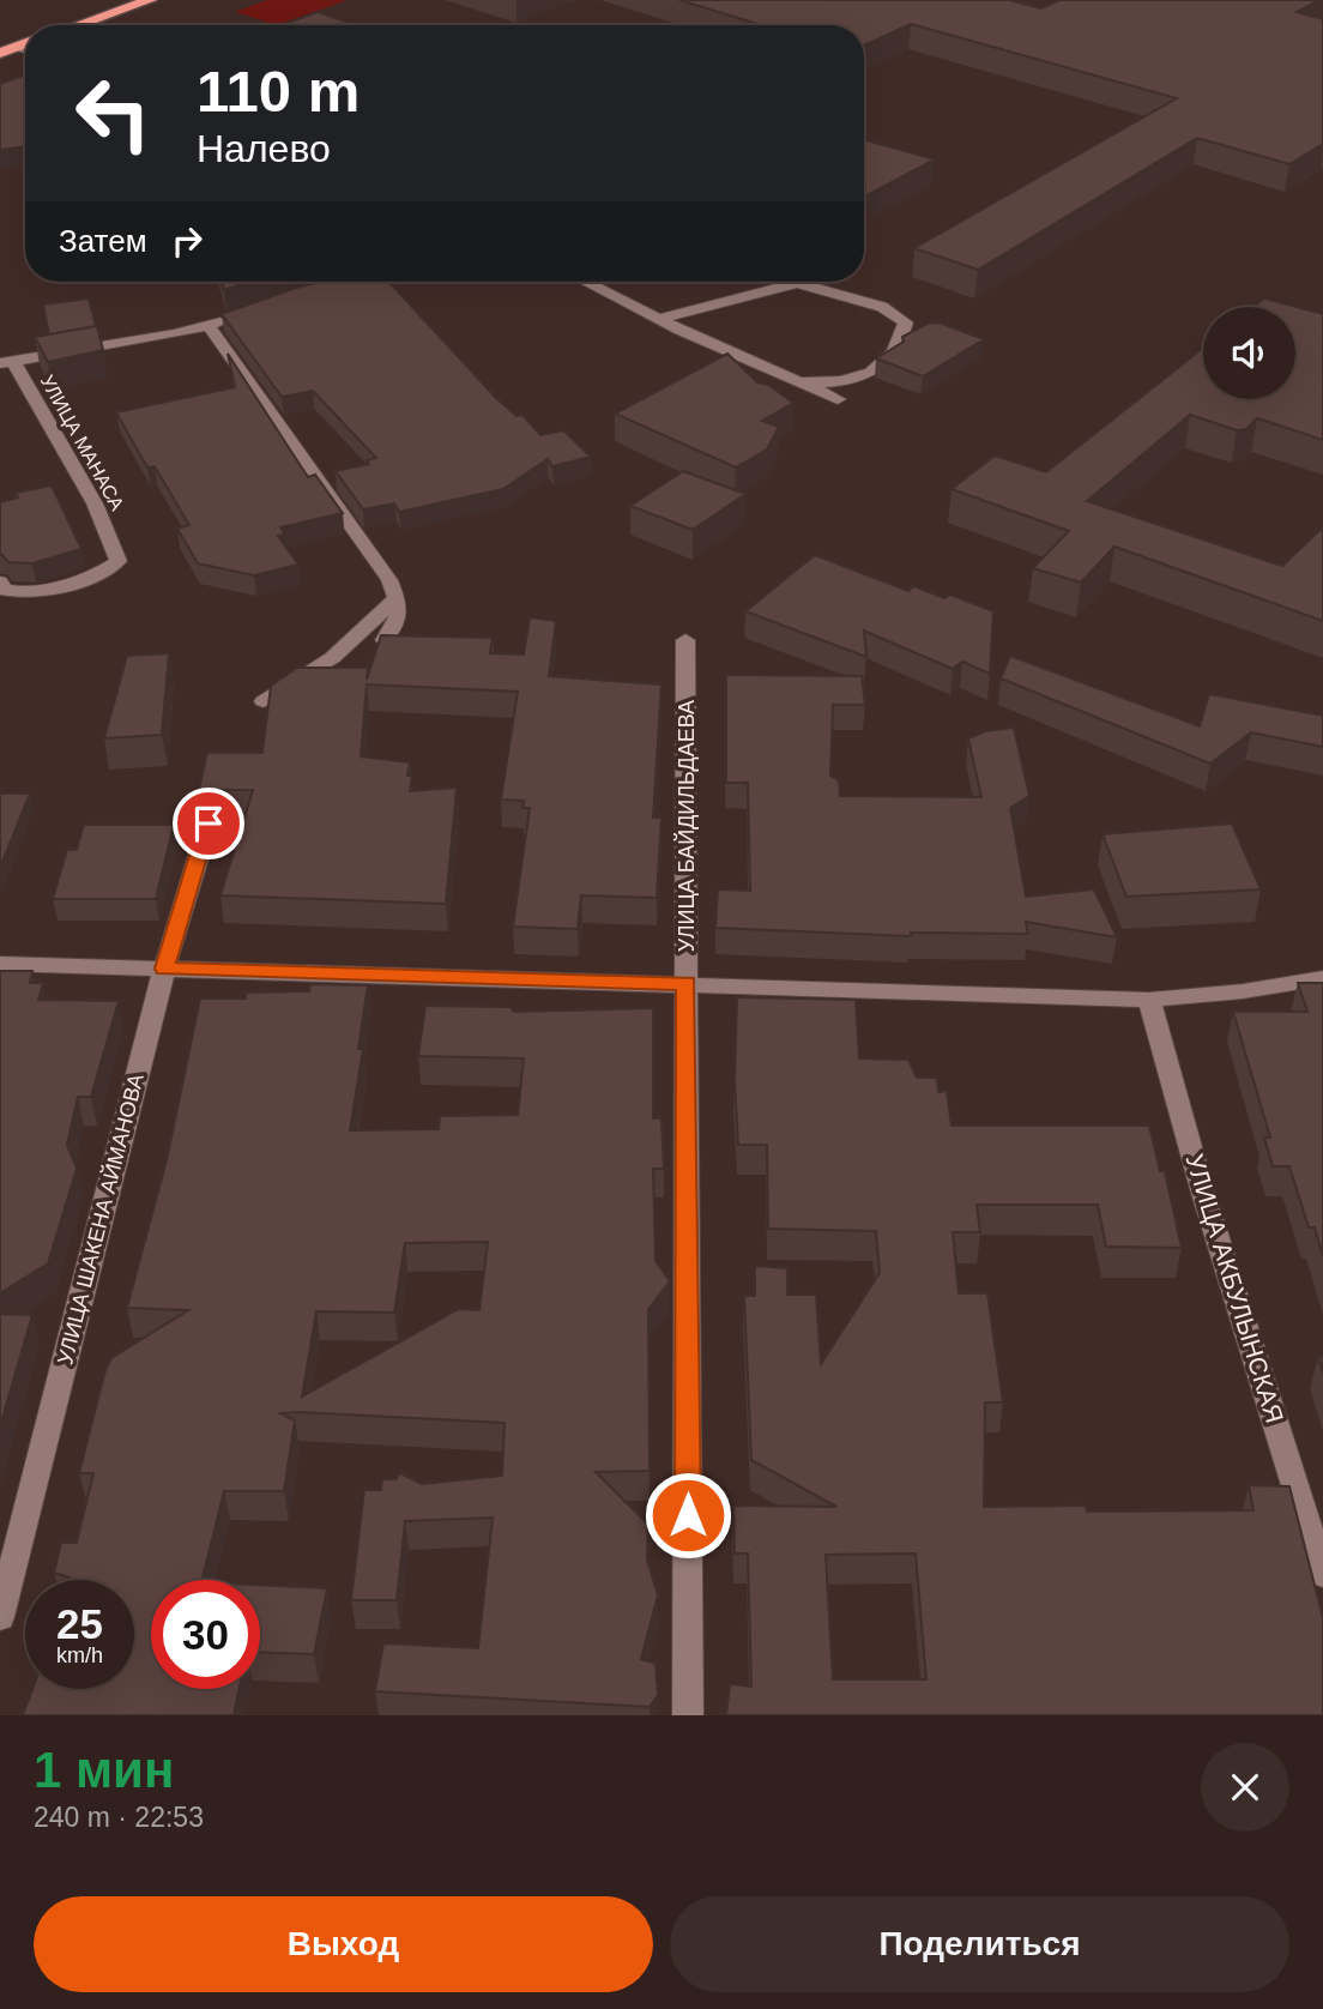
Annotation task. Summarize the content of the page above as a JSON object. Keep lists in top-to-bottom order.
{
  "streets": {
    "street": [
      "УЛИЦА МАНАСА",
      "УЛИЦА БАЙДИЛЬДАЕВА",
      "УЛИЦА ШАКЕНА АЙМАНОВА",
      "УЛИЦА АКБУЛЫНСКАЯ"
    ]
  },
  "page": {
    "turn": ["110 m", "Налево"],
    "then": "Затем",
    "speed": "25 km/h",
    "limit": "30",
    "heading": ["1 мин", "240 m · 22:53"],
    "buttons": ["Выход", "Поделиться"]
  }
}
